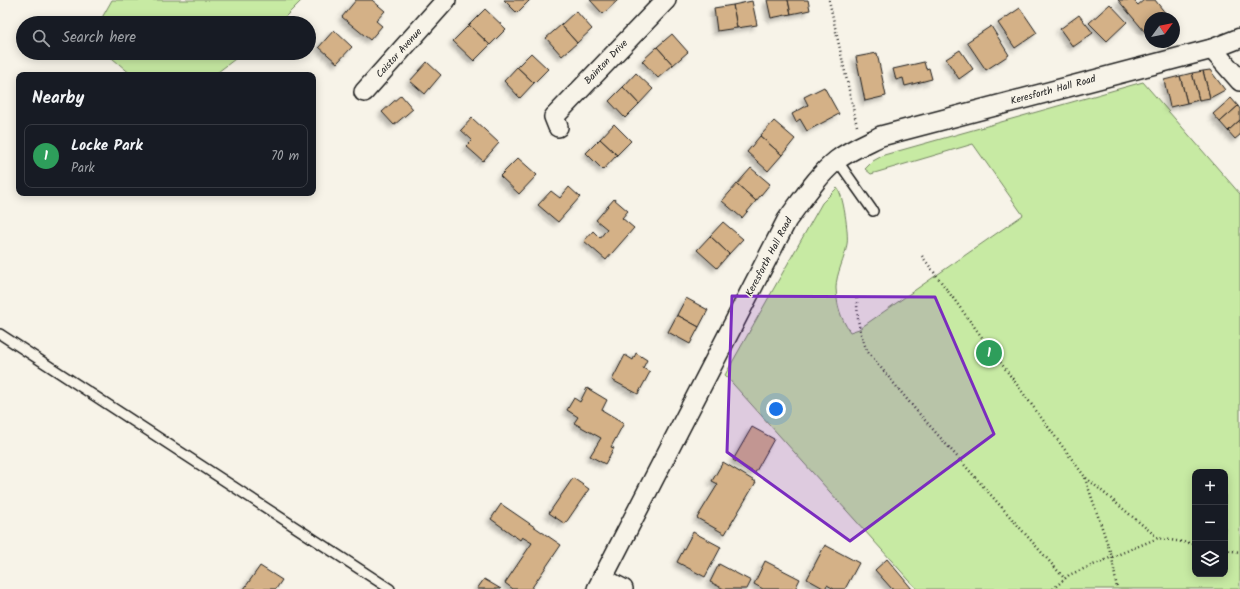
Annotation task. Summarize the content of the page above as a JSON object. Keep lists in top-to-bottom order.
{
  "streets": {
    "street": ["Caistor Avenue", "Bainton Drive", "Keresforth Hall Road"]
  },
  "north": "top right",
  "page": {
    "search": "Search here",
    "heading": "Nearby",
    "list": [
      {
        "mark": "1",
        "name": "Locke Park",
        "note": "Park",
        "value": "70 m"
      }
    ],
    "pins": "1",
    "map_buttons": ["+", "−"]
  }
}
